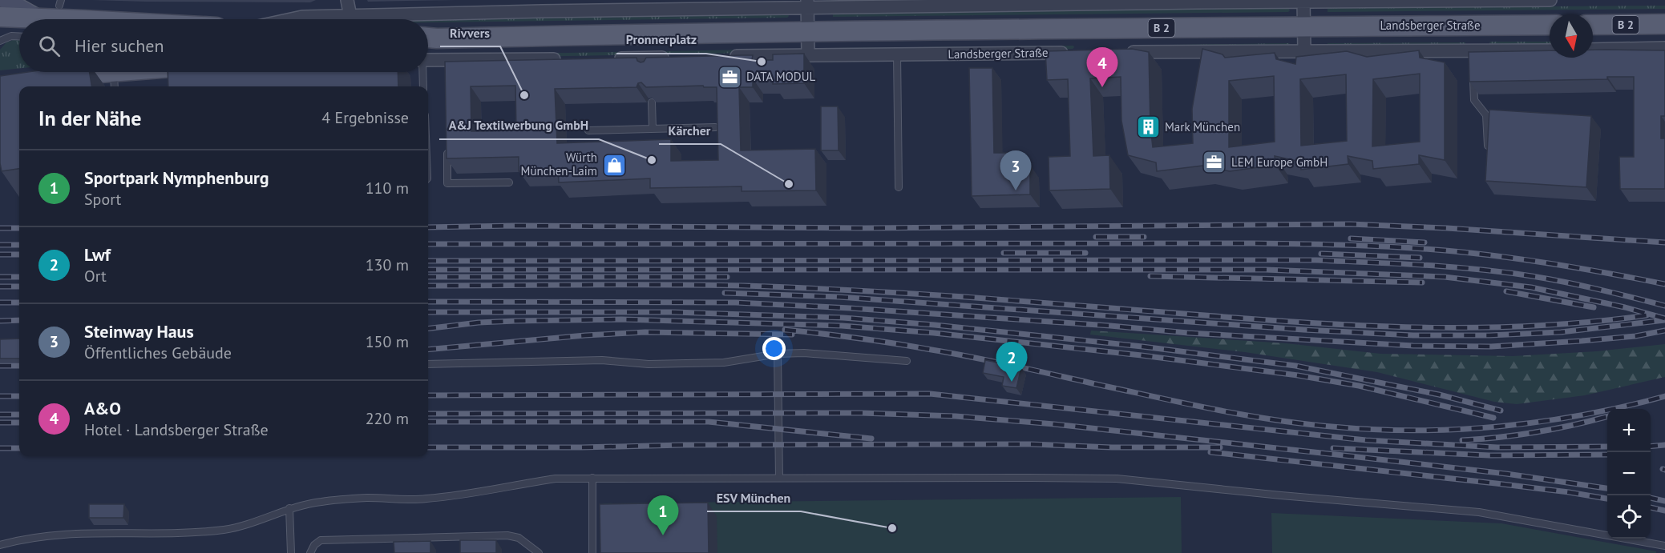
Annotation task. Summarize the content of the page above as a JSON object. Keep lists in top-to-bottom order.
{
  "streets": {
    "main road": ["B 2", "Landsberger Straße"]
  },
  "places": {
    "other": [
      "Pronnerplatz",
      "Rivvers",
      "A&J Textilwerbung GmbH",
      "Kärcher",
      "ESV München"
    ],
    "office": ["DATA MODUL", "LEM Europe GmbH"],
    "building": ["Mark München"],
    "shop": ["Würth München-Laim"]
  },
  "north": "bottom",
  "page": {
    "search": "Hier suchen",
    "pins": [
      "4",
      "3",
      "2",
      "1"
    ],
    "heading": ["In der Nähe", "4 Ergebnisse"],
    "list": [
      {
        "mark": "1",
        "name": "Sportpark Nymphenburg",
        "note": "Sport",
        "value": "110 m"
      },
      {
        "mark": "2",
        "name": "Lwf",
        "note": "Ort",
        "value": "130 m"
      },
      {
        "mark": "3",
        "name": "Steinway Haus",
        "note": "Öffentliches Gebäude",
        "value": "150 m"
      },
      {
        "mark": "4",
        "name": "A&O",
        "note": "Hotel · Landsberger Straße",
        "value": "220 m"
      }
    ],
    "map_buttons": ["+", "−"]
  }
}
